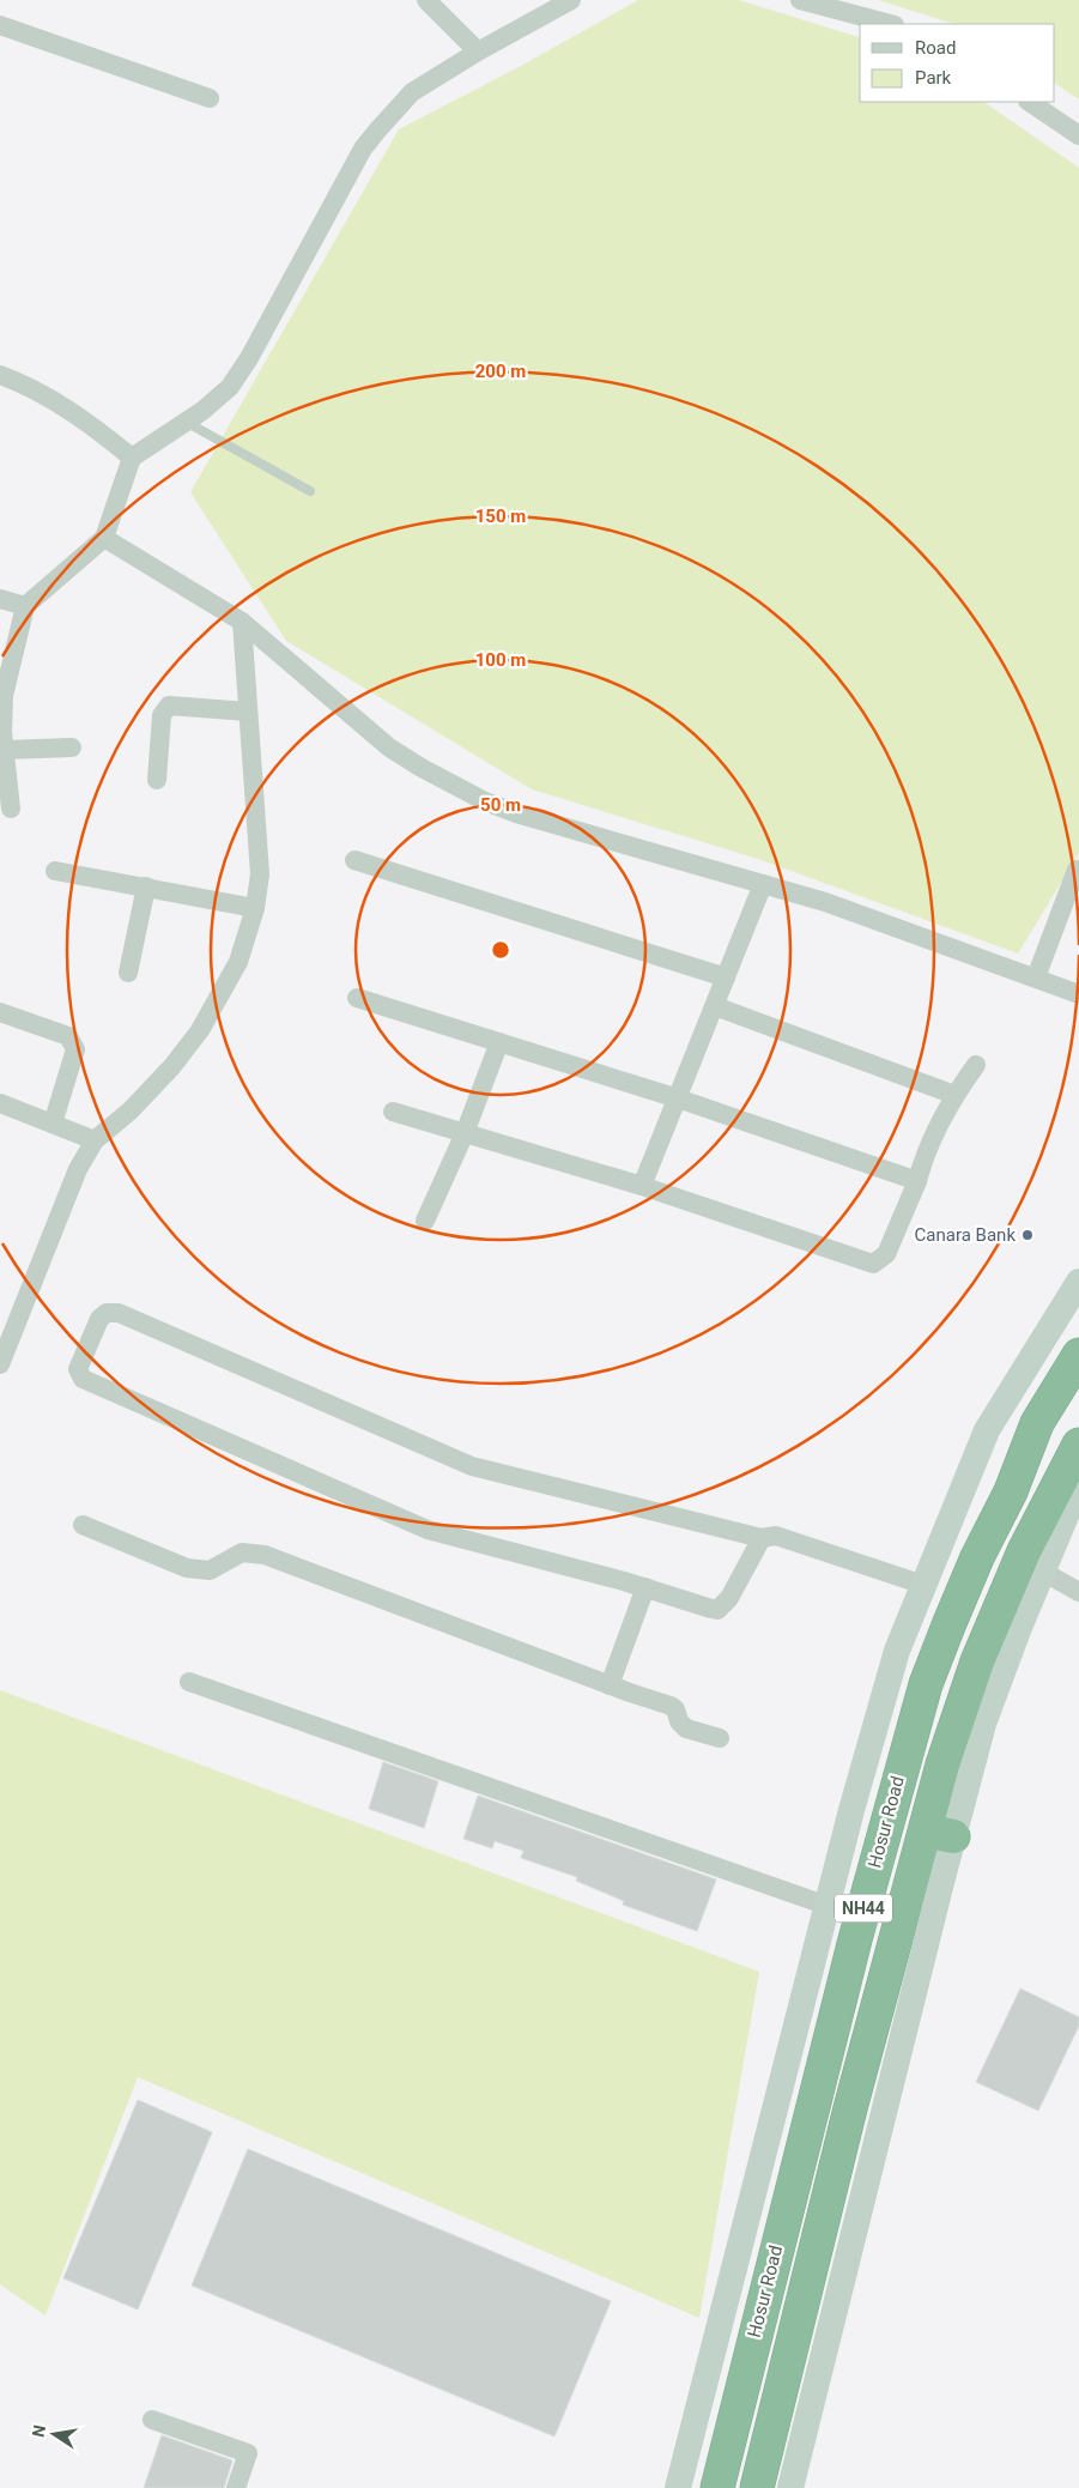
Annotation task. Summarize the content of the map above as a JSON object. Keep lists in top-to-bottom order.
{
  "streets": {
    "highway": ["Hosur Road", "NH44"]
  },
  "places": ["Canara Bank"],
  "legend": ["Road", "Park"],
  "north": "left",
  "rings": [
    "200 m",
    "150 m",
    "100 m",
    "50 m"
  ]
}
